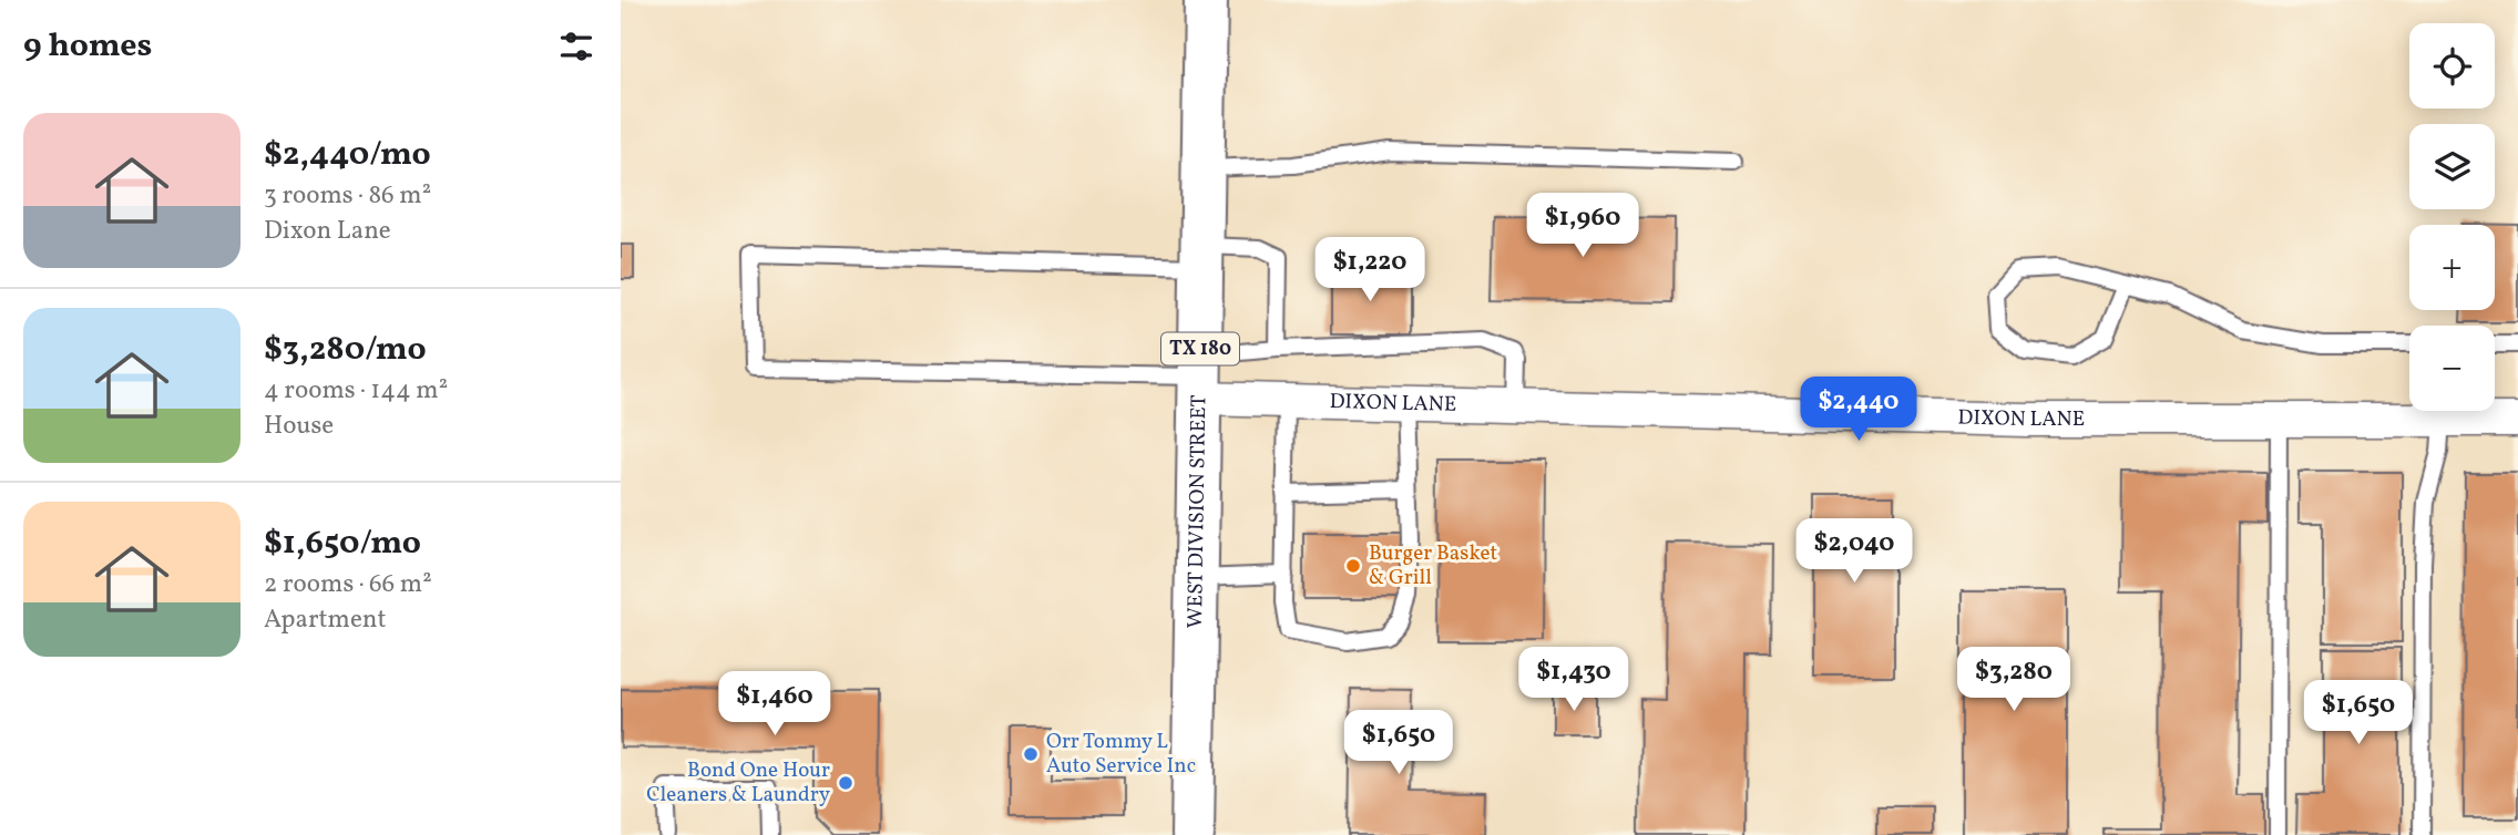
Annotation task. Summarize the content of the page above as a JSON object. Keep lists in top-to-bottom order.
{
  "streets": {
    "main road": ["TX 180", "WEST DIVISION STREET"],
    "street": ["DIXON LANE"]
  },
  "crossings": [
    ["DIXON LANE", "WEST DIVISION STREET"]
  ],
  "places": ["Burger Basket & Grill", "Orr Tommy L Auto Service Inc", "Bond One Hour Cleaners & Laundry"],
  "page": {
    "heading": "9 homes",
    "map_buttons": ["+", "−"],
    "list": [
      {
        "name": "$2,440/mo",
        "note": "3 rooms · 86 m² · Dixon Lane"
      },
      {
        "name": "$3,280/mo",
        "note": "4 rooms · 144 m² · House"
      },
      {
        "name": "$1,650/mo",
        "note": "2 rooms · 66 m² · Apartment"
      }
    ],
    "price": [
      "$1,960",
      "$1,220",
      "$2,440",
      "$2,040",
      "$1,430",
      "$3,280",
      "$1,460",
      "$1,650",
      "$1,650"
    ]
  }
}
